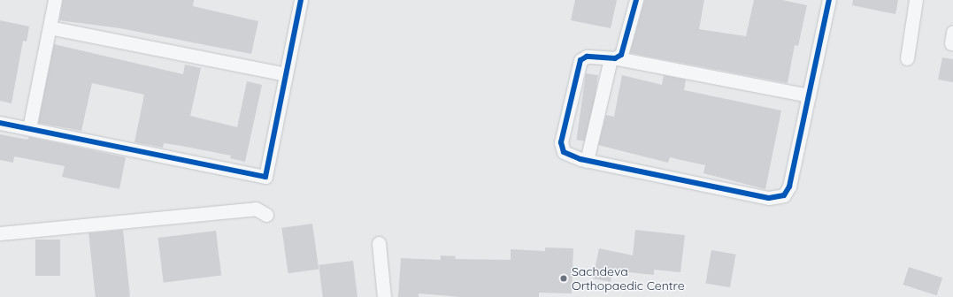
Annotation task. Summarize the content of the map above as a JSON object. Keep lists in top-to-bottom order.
{
  "places": ["Sachdeva Orthopaedic Centre"]
}
